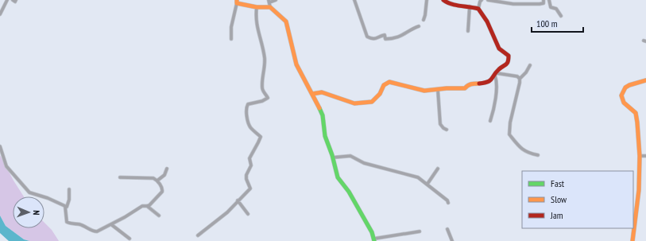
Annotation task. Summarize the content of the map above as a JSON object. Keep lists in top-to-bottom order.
{
  "legend": ["Fast", "Slow", "Jam"],
  "scale_bar": "100 m",
  "north": "right"
}
